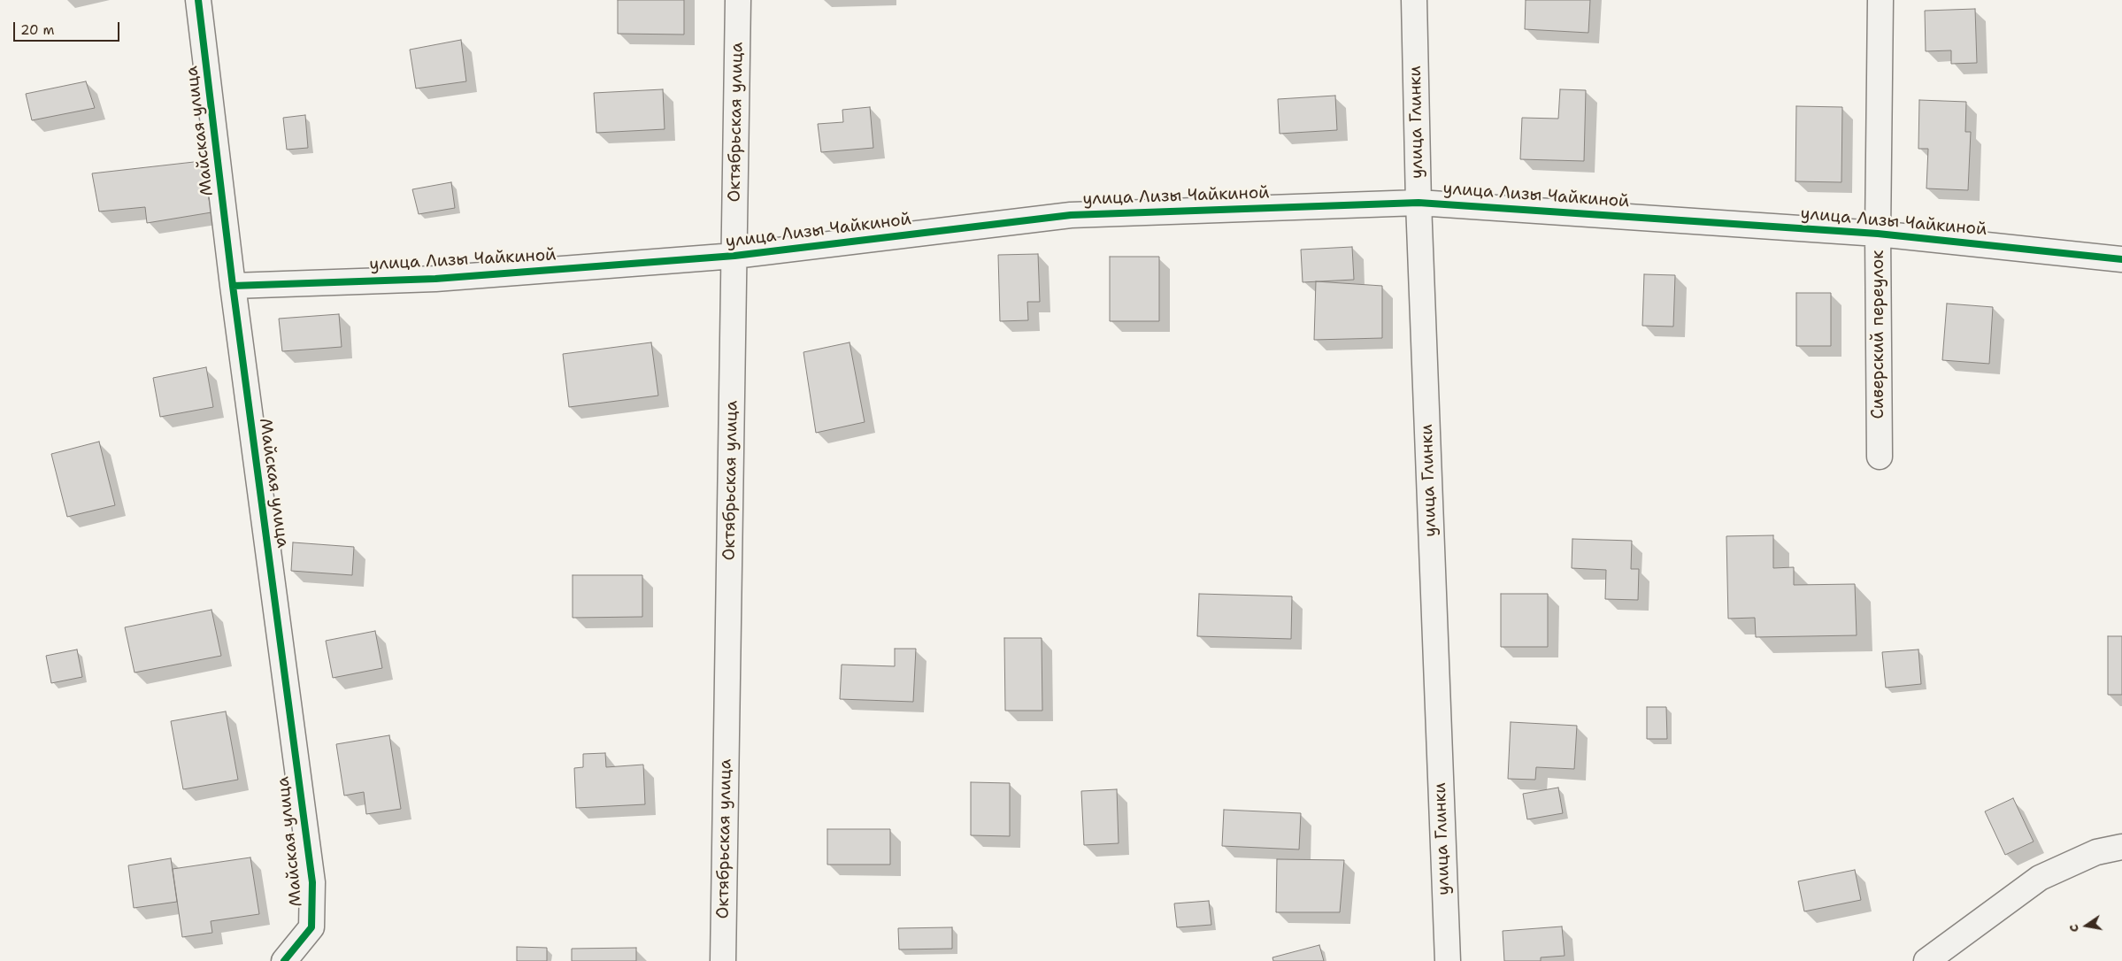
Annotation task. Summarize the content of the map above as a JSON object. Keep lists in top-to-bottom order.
{
  "streets": {
    "street": [
      "Октябрьская улица",
      "улица Глинки",
      "Майская улица",
      "улица Лизы Чайкиной",
      "Сиверский переулок"
    ]
  },
  "crossings": [
    ["Октябрьская улица", "улица Лизы Чайкиной"],
    ["улица Глинки", "улица Лизы Чайкиной"],
    ["Майская улица", "улица Лизы Чайкиной"],
    ["улица Лизы Чайкиной", "Сиверский переулок"]
  ],
  "scale_bar": "20 m",
  "north": "left"
}
